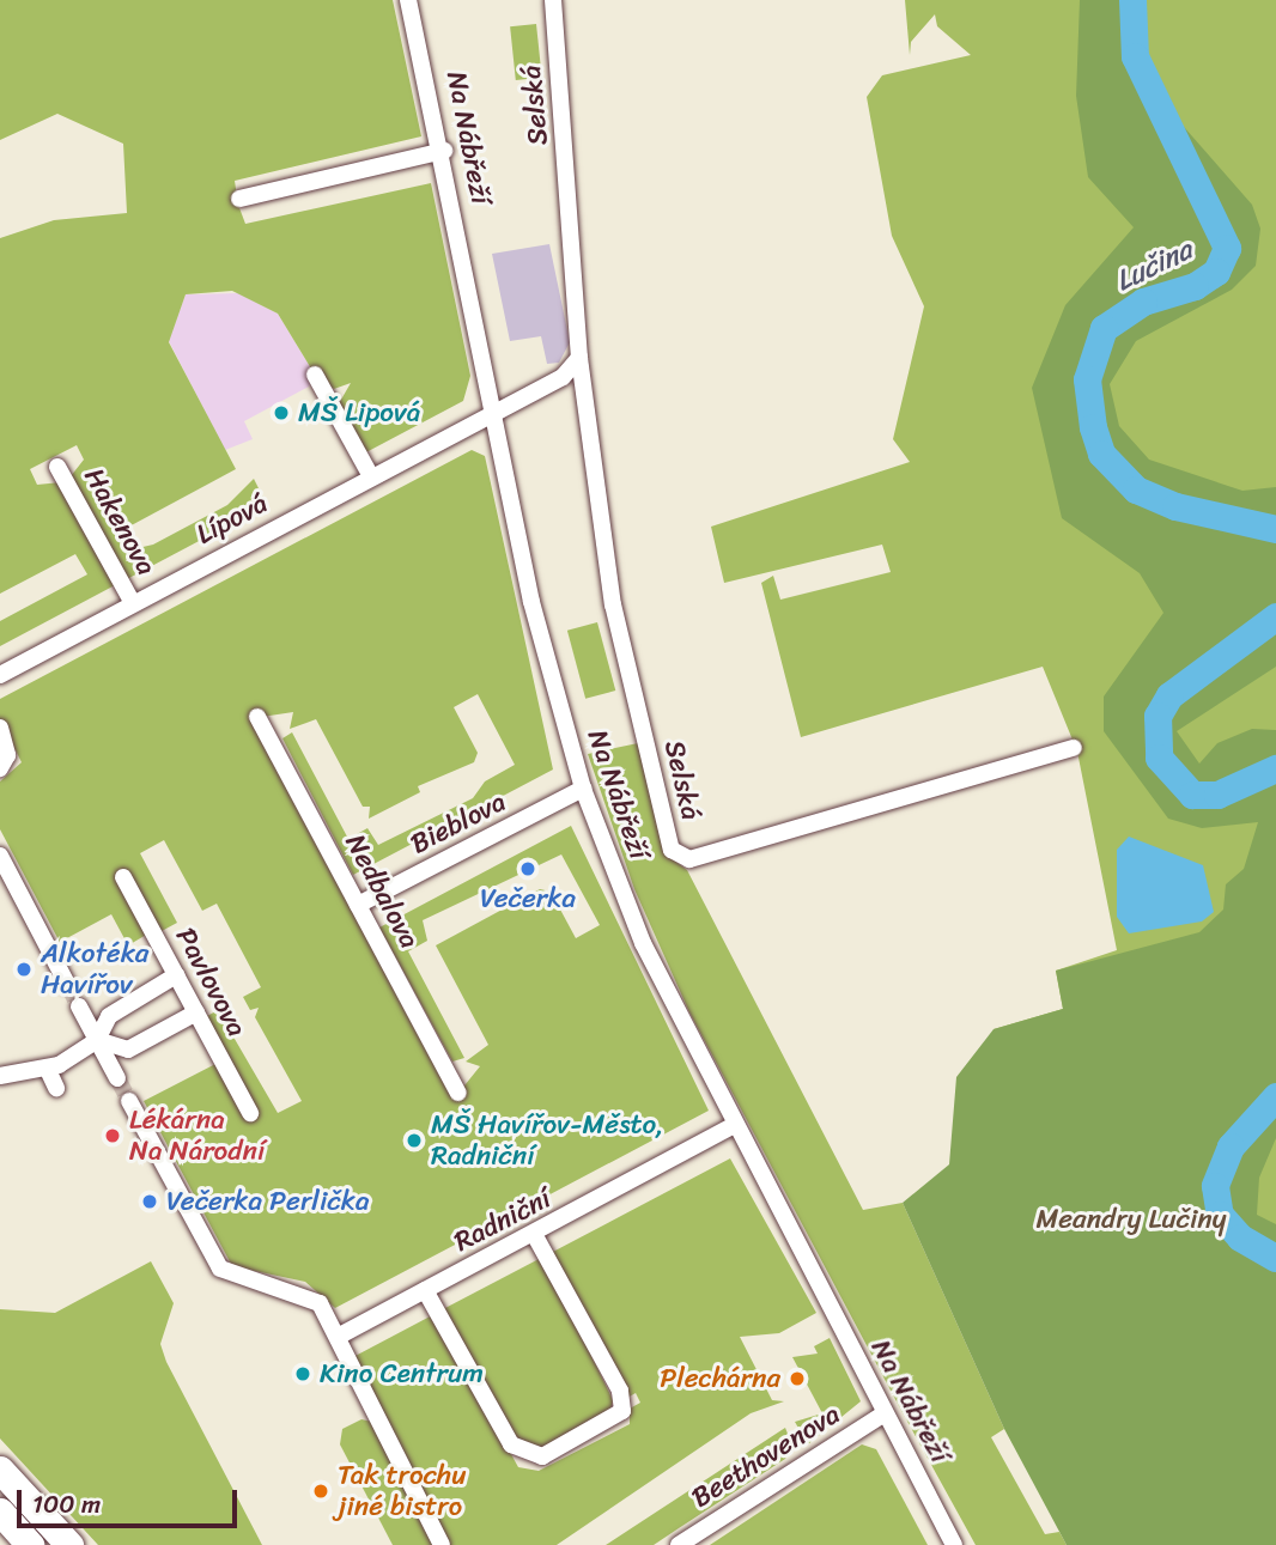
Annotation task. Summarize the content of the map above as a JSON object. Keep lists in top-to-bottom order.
{
  "streets": {
    "street": [
      "Selská",
      "Na Nábřeží",
      "Lípová",
      "Hakenova",
      "Bieblova",
      "Nedbalova",
      "Pavlovova",
      "Radniční",
      "Beethovenova"
    ]
  },
  "crossings": [
    ["Na Nábřeží", "Lípová"],
    ["Na Nábřeží", "Bieblova"],
    ["Na Nábřeží", "Radniční"],
    ["Na Nábřeží", "Beethovenova"],
    ["Lípová", "Hakenova"],
    ["Bieblova", "Nedbalova"]
  ],
  "water": ["Lučina"],
  "parks": ["Meandry Lučiny"],
  "places": [
    "MŠ Lipová",
    "Večerka",
    "Alkotéka Havířov",
    "Lékárna Na Národní",
    "MŠ Havířov-Město, Radniční",
    "Večerka Perlička",
    "Kino Centrum",
    "Plechárna",
    "Tak trochu jiné bistro"
  ],
  "scale_bar": "100 m"
}
